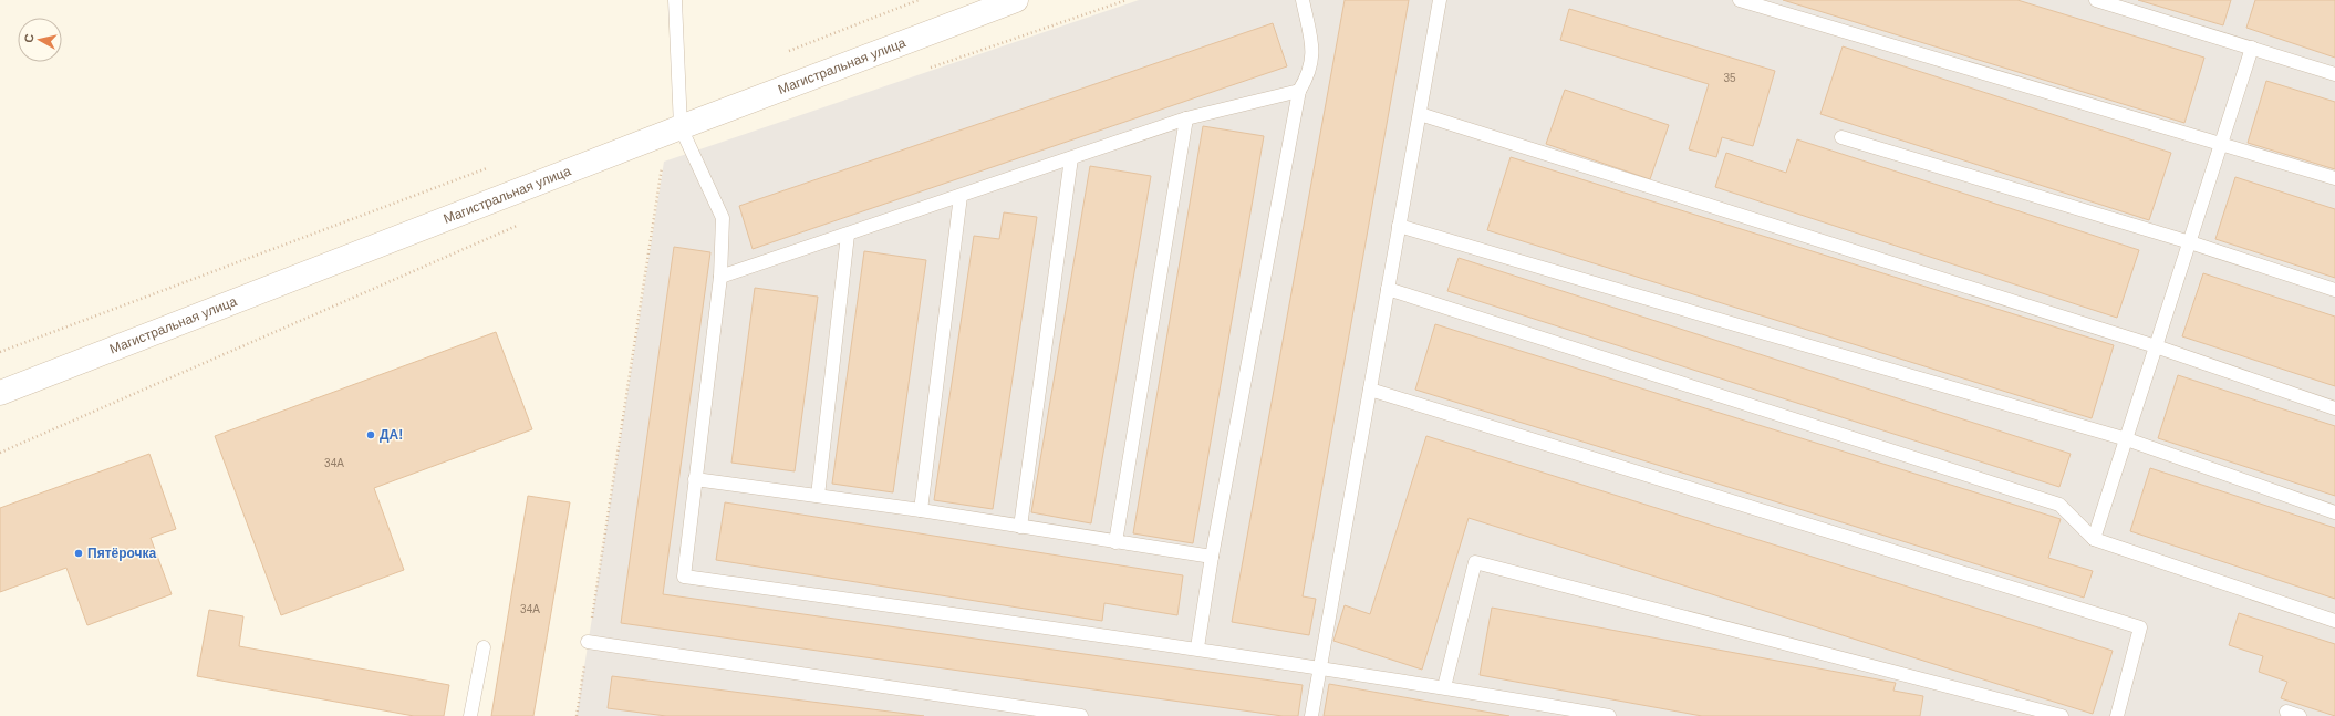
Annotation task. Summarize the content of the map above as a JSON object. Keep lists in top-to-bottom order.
{
  "streets": {
    "main road": ["Магистральная улица"]
  },
  "places": ["ДА!", "Пятёрочка"],
  "house_numbers": ["35", "34А", "34А"],
  "north": "left"
}
